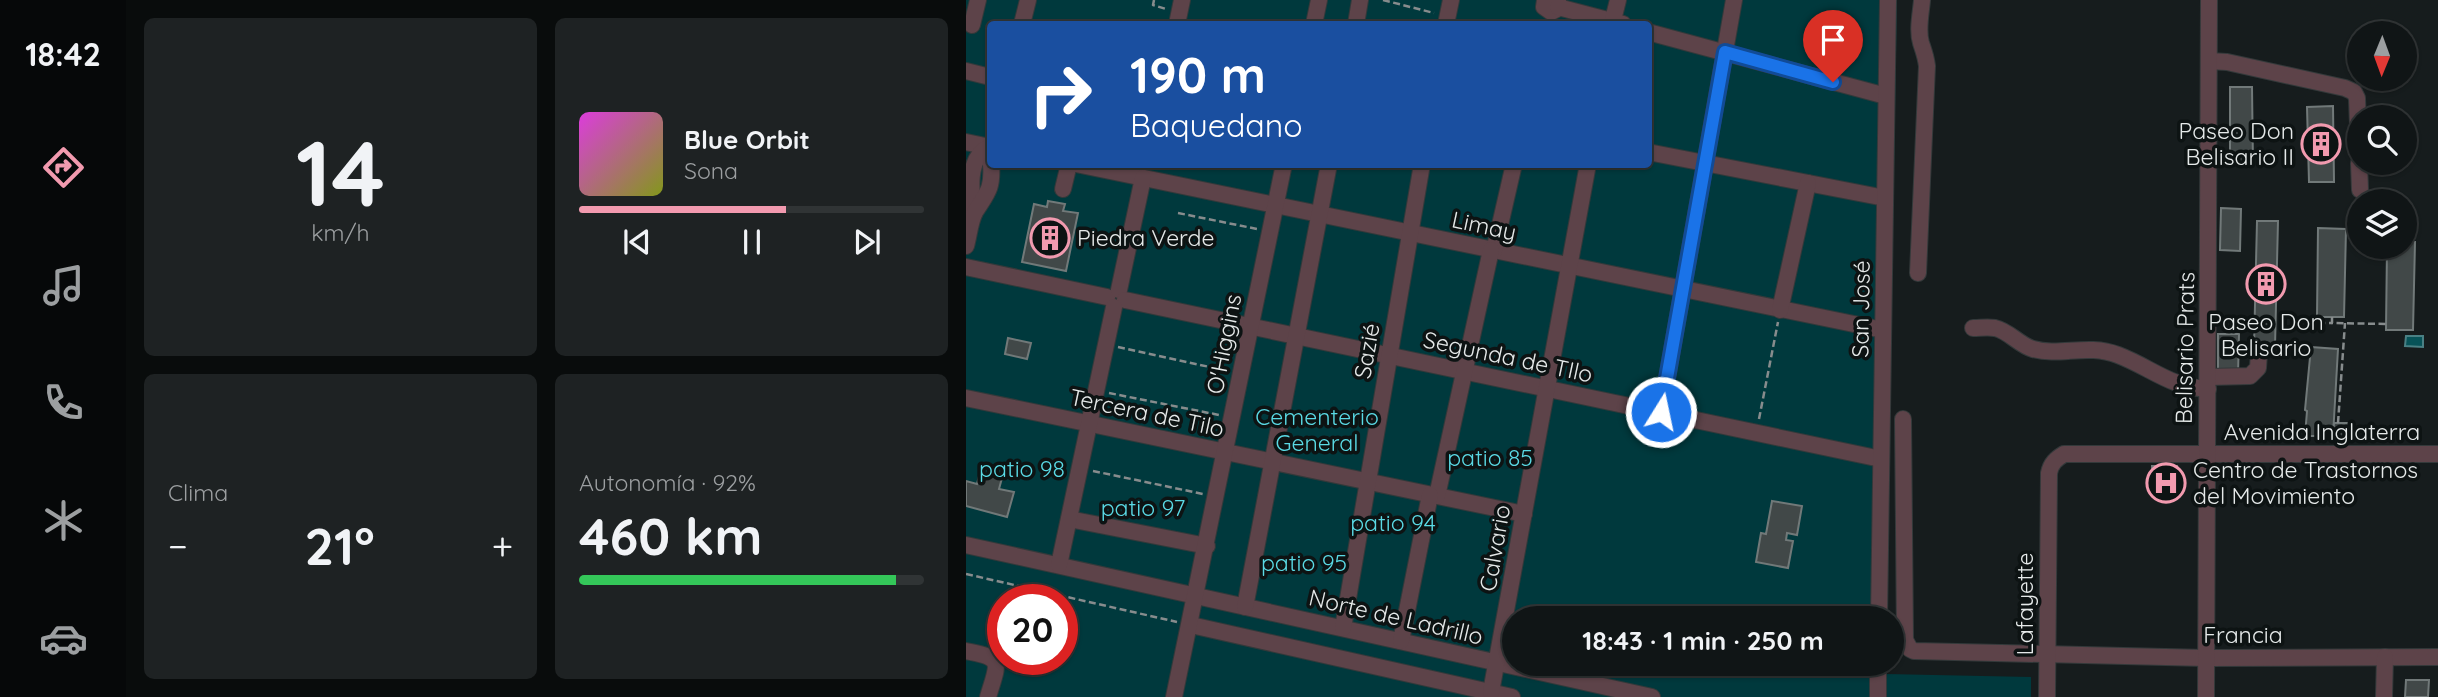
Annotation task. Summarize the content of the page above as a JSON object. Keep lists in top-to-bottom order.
{
  "streets": {
    "street": [
      "Limay",
      "San José",
      "O'Higgins",
      "Belisario Prats",
      "Sazié",
      "Segunda de TIlo",
      "Tercera de Tilo",
      "Avenida Inglaterra",
      "Calvario",
      "Lafayette",
      "Norte de Ladrillo",
      "Francia"
    ]
  },
  "crossings": [
    ["Limay", "San José"],
    ["Limay", "O'Higgins"],
    ["Limay", "Sazié"],
    ["Limay", "Calvario"],
    ["San José", "Segunda de TIlo"],
    ["O'Higgins", "Segunda de TIlo"],
    ["O'Higgins", "Tercera de Tilo"],
    ["O'Higgins", "Norte de Ladrillo"],
    ["Belisario Prats", "Avenida Inglaterra"],
    ["Belisario Prats", "Francia"],
    ["Sazié", "Segunda de TIlo"],
    ["Sazié", "Tercera de Tilo"],
    ["Sazié", "Norte de Ladrillo"],
    ["Segunda de TIlo", "Calvario"],
    ["Tercera de Tilo", "Calvario"],
    ["Avenida Inglaterra", "Lafayette"],
    ["Calvario", "Norte de Ladrillo"],
    ["Lafayette", "Francia"]
  ],
  "parks": [
    "Cementerio General",
    "patio 85",
    "patio 98",
    "patio 97",
    "patio 94",
    "patio 95"
  ],
  "places": {
    "building": ["Paseo Don Belisario II", "Piedra Verde", "Paseo Don Belisario"],
    "hospital": ["Centro de Trastornos del Movimiento"]
  },
  "north": "bottom",
  "page": {
    "tabs": "18:42",
    "tile": [
      ["14", "km/h"],
      "Clima",
      ["Autonomía · 92%", "460 km"]
    ],
    "turn": ["190 m", "Baquedano"],
    "song": ["Blue Orbit", "Sona"],
    "heat": ["−", "21°", "+"],
    "limit": "20",
    "trip": "18:43 · 1 min · 250 m"
  }
}
